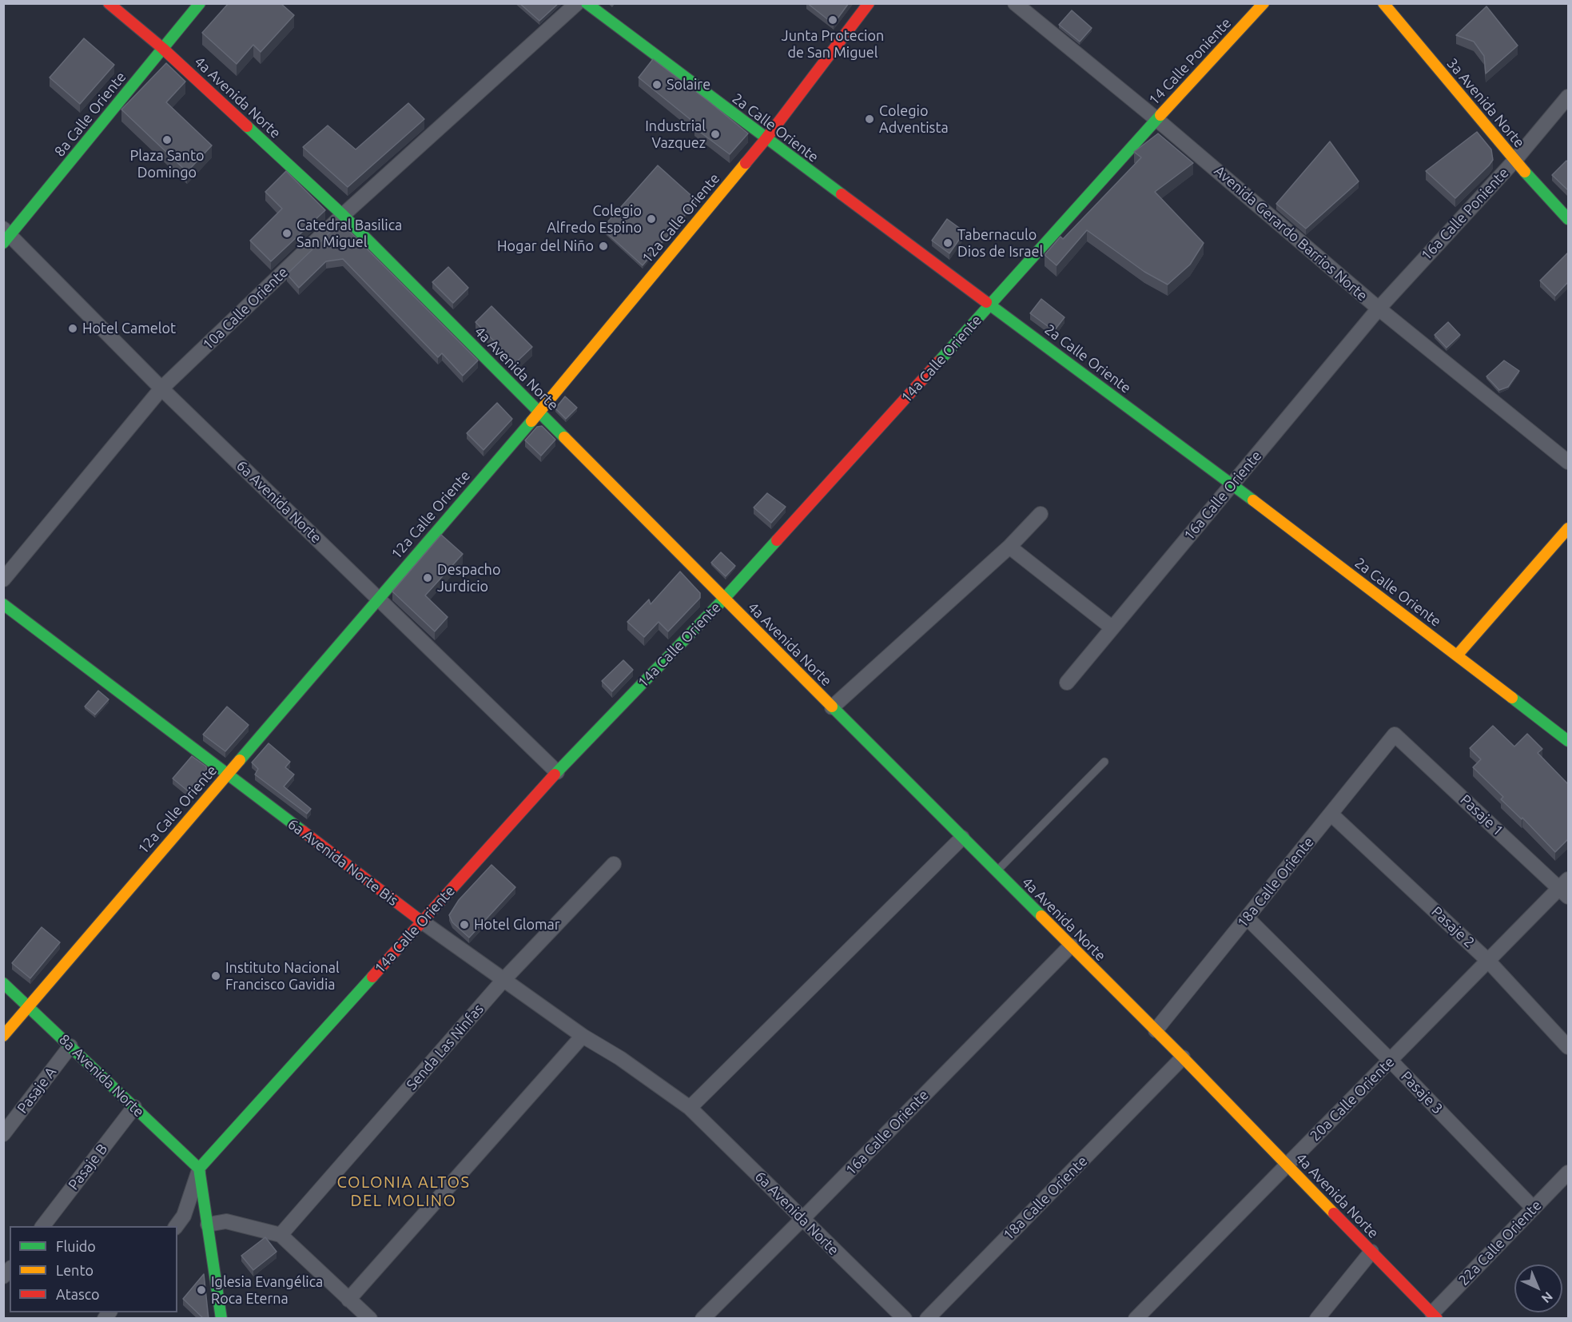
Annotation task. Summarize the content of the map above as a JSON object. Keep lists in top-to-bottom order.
{
  "streets": {
    "street": [
      "14 Calle Poniente",
      "4a Avenida Norte",
      "3a Avenida Norte",
      "8a Calle Oriente",
      "2a Calle Oriente",
      "16a Calle Poniente",
      "12a Calle Oriente",
      "Avenida Gerardo Barrios Norte",
      "10a Calle Oriente",
      "14a Calle Oriente",
      "16a Calle Oriente",
      "6a Avenida Norte",
      "Pasaje 1",
      "6a Avenida Norte Bis",
      "18a Calle Oriente",
      "Pasaje 2",
      "Senda Las Ninfas",
      "8a Avenida Norte",
      "Pasaje A",
      "Pasaje 3",
      "20a Calle Oriente",
      "Pasaje B",
      "22a Calle Oriente"
    ]
  },
  "crossings": [
    ["14 Calle Poniente", "Avenida Gerardo Barrios Norte"],
    ["14 Calle Poniente", "14a Calle Oriente"],
    ["4a Avenida Norte", "8a Calle Oriente"],
    ["4a Avenida Norte", "12a Calle Oriente"],
    ["4a Avenida Norte", "10a Calle Oriente"],
    ["4a Avenida Norte", "14a Calle Oriente"],
    ["4a Avenida Norte", "16a Calle Oriente"],
    ["4a Avenida Norte", "18a Calle Oriente"],
    ["4a Avenida Norte", "20a Calle Oriente"],
    ["4a Avenida Norte", "22a Calle Oriente"],
    ["3a Avenida Norte", "16a Calle Poniente"],
    ["8a Calle Oriente", "6a Avenida Norte"],
    ["2a Calle Oriente", "12a Calle Oriente"],
    ["2a Calle Oriente", "14a Calle Oriente"],
    ["2a Calle Oriente", "16a Calle Oriente"],
    ["16a Calle Poniente", "Avenida Gerardo Barrios Norte"],
    ["16a Calle Poniente", "16a Calle Oriente"],
    ["12a Calle Oriente", "6a Avenida Norte"],
    ["12a Calle Oriente", "6a Avenida Norte Bis"],
    ["12a Calle Oriente", "8a Avenida Norte"],
    ["Avenida Gerardo Barrios Norte", "14a Calle Oriente"],
    ["Avenida Gerardo Barrios Norte", "16a Calle Oriente"],
    ["10a Calle Oriente", "6a Avenida Norte"],
    ["14a Calle Oriente", "6a Avenida Norte"],
    ["14a Calle Oriente", "6a Avenida Norte Bis"],
    ["14a Calle Oriente", "8a Avenida Norte"],
    ["16a Calle Oriente", "6a Avenida Norte"],
    ["6a Avenida Norte", "6a Avenida Norte Bis"],
    ["Pasaje 1", "18a Calle Oriente"],
    ["Pasaje 1", "20a Calle Oriente"],
    ["6a Avenida Norte Bis", "Senda Las Ninfas"],
    ["18a Calle Oriente", "Pasaje 2"],
    ["18a Calle Oriente", "Pasaje 3"],
    ["Pasaje 2", "20a Calle Oriente"],
    ["8a Avenida Norte", "Pasaje A"],
    ["8a Avenida Norte", "Pasaje B"],
    ["Pasaje 3", "20a Calle Oriente"],
    ["Pasaje 3", "22a Calle Oriente"]
  ],
  "districts": ["COLONIA ALTOS DEL MOLINO"],
  "places": [
    "Junta Protecion de San Miguel",
    "Solaire",
    "Colegio Adventista",
    "Industrial Vazquez",
    "Plaza Santo Domingo",
    "Colegio Alfredo Espino",
    "Catedral Basilica San Miguel",
    "Tabernaculo Dios de Israel",
    "Hogar del Niño",
    "Hotel Camelot",
    "Despacho Jurdicio",
    "Hotel Glomar",
    "Instituto Nacional Francisco Gavidia",
    "Iglesia Evangélica Roca Eterna"
  ],
  "legend": ["Fluido", "Lento", "Atasco"],
  "north": "bottom right"
}
